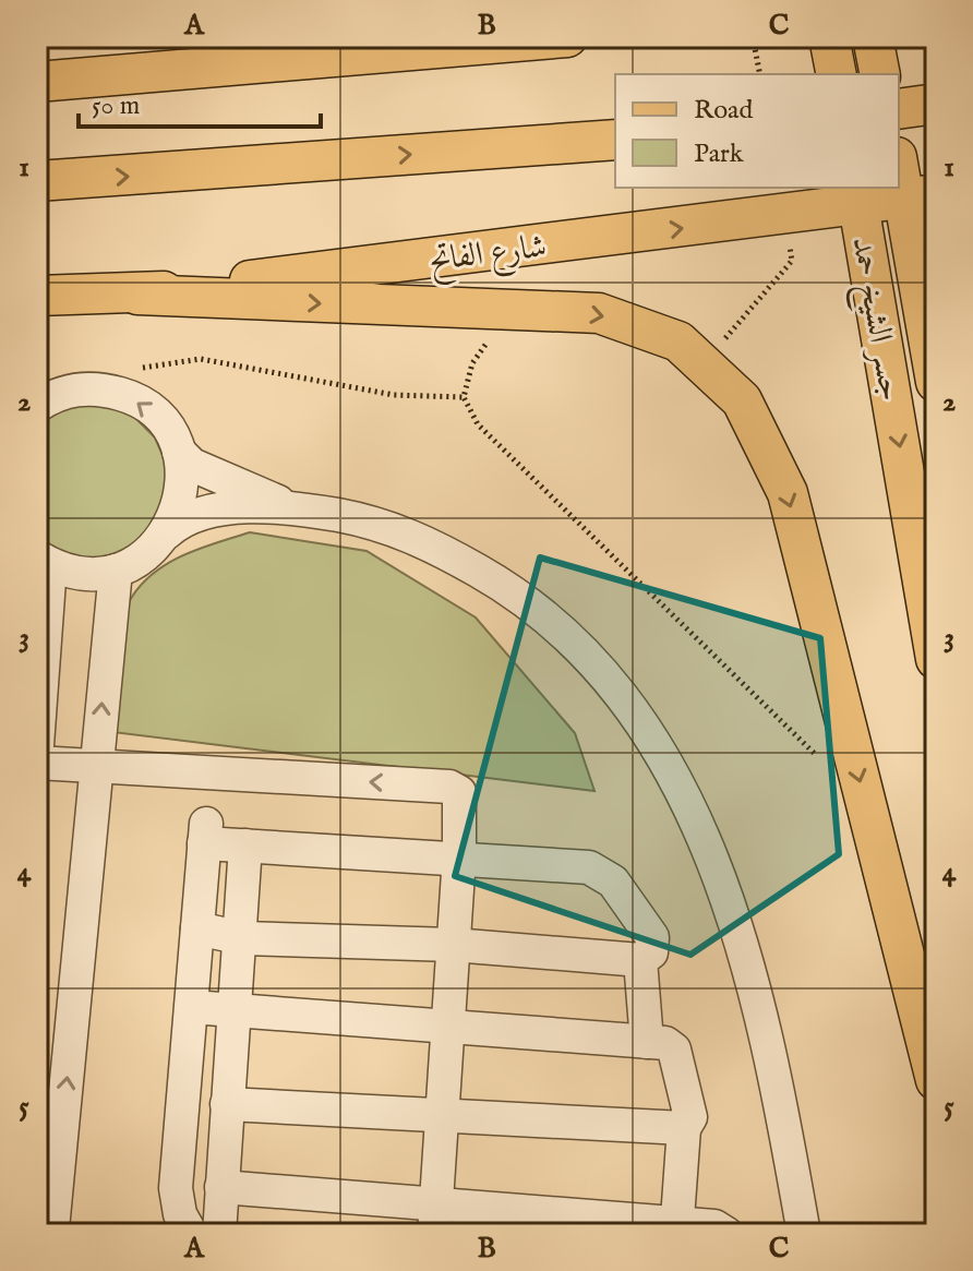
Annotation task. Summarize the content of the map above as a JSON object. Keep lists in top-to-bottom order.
{
  "streets": {
    "main road": ["شارع الفاتح", "جسر الشيخ حمد"]
  },
  "crossings": [
    ["شارع الفاتح", "جسر الشيخ حمد"]
  ],
  "legend": ["Road", "Park"],
  "scale_bar": "50 m",
  "grid": {
    "columns": ["A", "B", "C"],
    "rows": [
      "1",
      "2",
      "3",
      "4",
      "5"
    ]
  }
}
